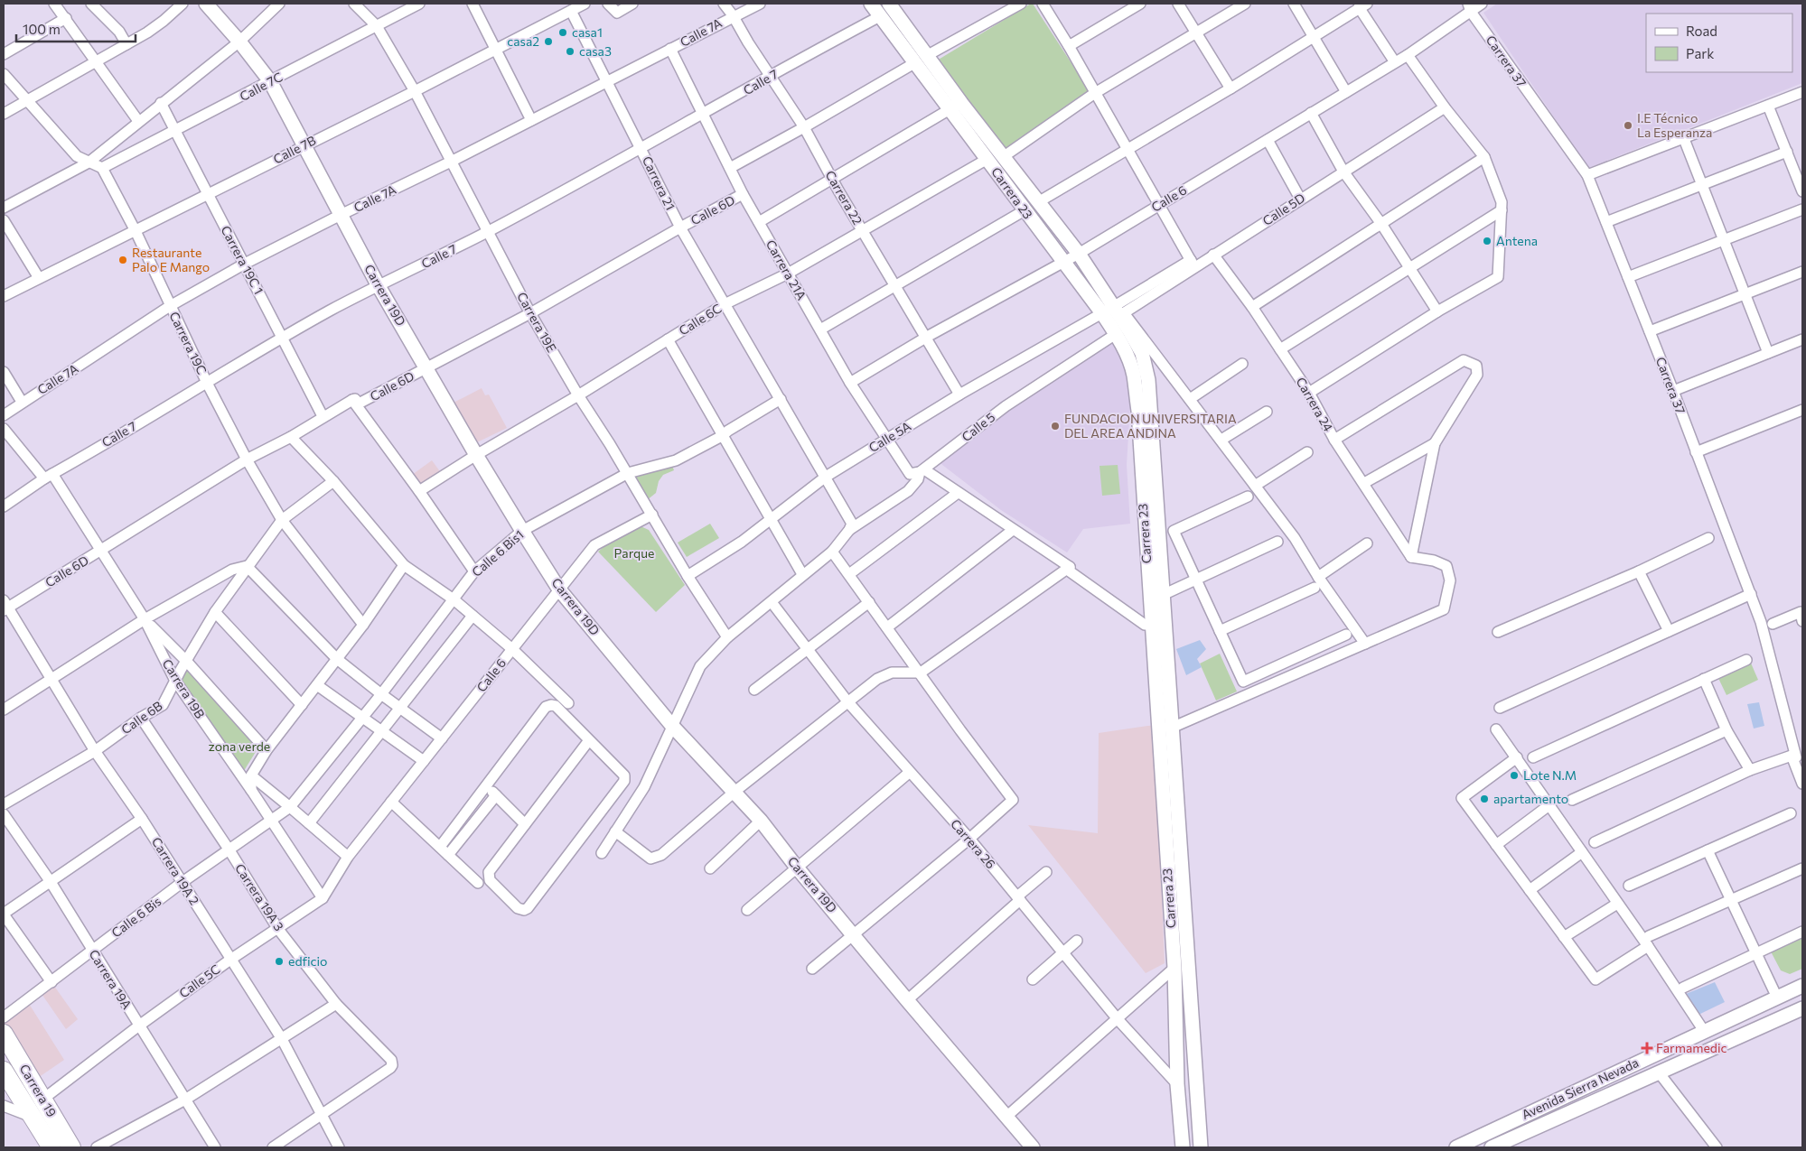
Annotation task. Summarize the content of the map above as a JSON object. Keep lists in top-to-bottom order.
{
  "streets": {
    "highway": ["Carrera 19"],
    "main road": ["Carrera 23", "Carrera 19D", "Avenida Sierra Nevada"],
    "street": [
      "Calle 7A",
      "Carrera 37",
      "Calle 7",
      "Calle 7C",
      "Calle 7B",
      "Carrera 21",
      "Carrera 22",
      "Calle 6",
      "Calle 5D",
      "Calle 6D",
      "Carrera 19C 1",
      "Carrera 21A",
      "Calle 6C",
      "Carrera 19E",
      "Carrera 19C",
      "Carrera 24",
      "Calle 5",
      "Calle 5A",
      "Calle 6 Bis1",
      "Carrera 19B",
      "Calle 6B",
      "Carrera 26",
      "Carrera 19A 2",
      "Carrera 19A 3",
      "Calle 6 Bis",
      "Carrera 19A",
      "Calle 5C"
    ]
  },
  "crossings": [
    ["Calle 7A", "Carrera 21"],
    ["Calle 7A", "Carrera 22"],
    ["Calle 7A", "Carrera 19C 1"],
    ["Calle 7A", "Carrera 21A"],
    ["Calle 7A", "Carrera 19D"],
    ["Calle 7A", "Carrera 19E"],
    ["Calle 7A", "Carrera 19C"],
    ["Carrera 37", "Calle 6"],
    ["Calle 7", "Carrera 21"],
    ["Calle 7", "Carrera 23"],
    ["Calle 7", "Carrera 22"],
    ["Calle 7", "Carrera 19C 1"],
    ["Calle 7", "Carrera 21A"],
    ["Calle 7", "Carrera 19D"],
    ["Calle 7", "Carrera 19E"],
    ["Calle 7", "Carrera 19C"],
    ["Calle 7", "Carrera 19B"],
    ["Calle 7C", "Carrera 19C 1"],
    ["Calle 7C", "Carrera 19D"],
    ["Calle 7C", "Carrera 19E"],
    ["Calle 7C", "Carrera 19C"],
    ["Calle 7B", "Carrera 21"],
    ["Calle 7B", "Carrera 19C 1"],
    ["Calle 7B", "Carrera 19D"],
    ["Calle 7B", "Carrera 19E"],
    ["Calle 7B", "Carrera 19C"],
    ["Carrera 21", "Calle 6D"],
    ["Carrera 21", "Calle 6C"],
    ["Carrera 21", "Calle 5"],
    ["Carrera 21", "Calle 5A"],
    ["Carrera 21", "Calle 6 Bis1"],
    ["Carrera 23", "Calle 6"],
    ["Carrera 23", "Calle 5D"],
    ["Carrera 23", "Carrera 21A"],
    ["Carrera 23", "Calle 6C"],
    ["Carrera 23", "Calle 5"],
    ["Carrera 23", "Calle 5A"],
    ["Carrera 23", "Carrera 26"],
    ["Carrera 22", "Calle 6"],
    ["Carrera 22", "Calle 6C"],
    ["Carrera 22", "Calle 5A"],
    ["Calle 6", "Carrera 21A"],
    ["Calle 6", "Carrera 19D"],
    ["Calle 6", "Carrera 19E"],
    ["Calle 6", "Calle 5C"],
    ["Calle 5D", "Carrera 24"],
    ["Calle 5D", "Calle 5A"],
    ["Calle 6D", "Carrera 19C 1"],
    ["Calle 6D", "Carrera 21A"],
    ["Calle 6D", "Carrera 19D"],
    ["Calle 6D", "Carrera 19E"],
    ["Calle 6D", "Carrera 19C"],
    ["Calle 6D", "Carrera 19B"],
    ["Calle 6D", "Carrera 19A 2"],
    ["Carrera 21A", "Calle 6C"],
    ["Carrera 21A", "Calle 5"],
    ["Carrera 21A", "Calle 5A"],
    ["Carrera 19D", "Calle 6C"],
    ["Carrera 19D", "Calle 5"],
    ["Carrera 19D", "Calle 6 Bis1"],
    ["Calle 6C", "Carrera 19E"],
    ["Carrera 19E", "Calle 5"],
    ["Carrera 19E", "Calle 5A"],
    ["Carrera 19E", "Calle 6 Bis1"],
    ["Carrera 19C", "Calle 6B"],
    ["Calle 5", "Carrera 26"],
    ["Calle 6 Bis1", "Carrera 19B"],
    ["Calle 6 Bis1", "Calle 6 Bis"],
    ["Carrera 19B", "Calle 6B"],
    ["Carrera 19B", "Calle 6 Bis"],
    ["Carrera 19B", "Calle 5C"],
    ["Calle 6B", "Carrera 19A 2"],
    ["Calle 6B", "Carrera 19A 3"],
    ["Carrera 19A 2", "Carrera 19A 3"],
    ["Carrera 19A 2", "Calle 6 Bis"],
    ["Carrera 19A 2", "Calle 5C"],
    ["Carrera 19A 3", "Calle 6 Bis"],
    ["Carrera 19A 3", "Calle 5C"],
    ["Calle 6 Bis", "Carrera 19A"],
    ["Carrera 19A", "Calle 5C"],
    ["Calle 5C", "Carrera 19"]
  ],
  "parks": ["Parque", "zona verde"],
  "places": {
    "other": [
      "casa1",
      "casa2",
      "casa3",
      "I.E Técnico La Esperanza",
      "Antena",
      "Restaurante Palo E Mango",
      "FUNDACION UNIVERSITARIA DEL AREA ANDINA",
      "Lote N.M",
      "apartamento",
      "edficio"
    ],
    "health": ["Farmamedic"]
  },
  "legend": ["Road", "Park"],
  "scale_bar": "100 m"
}
